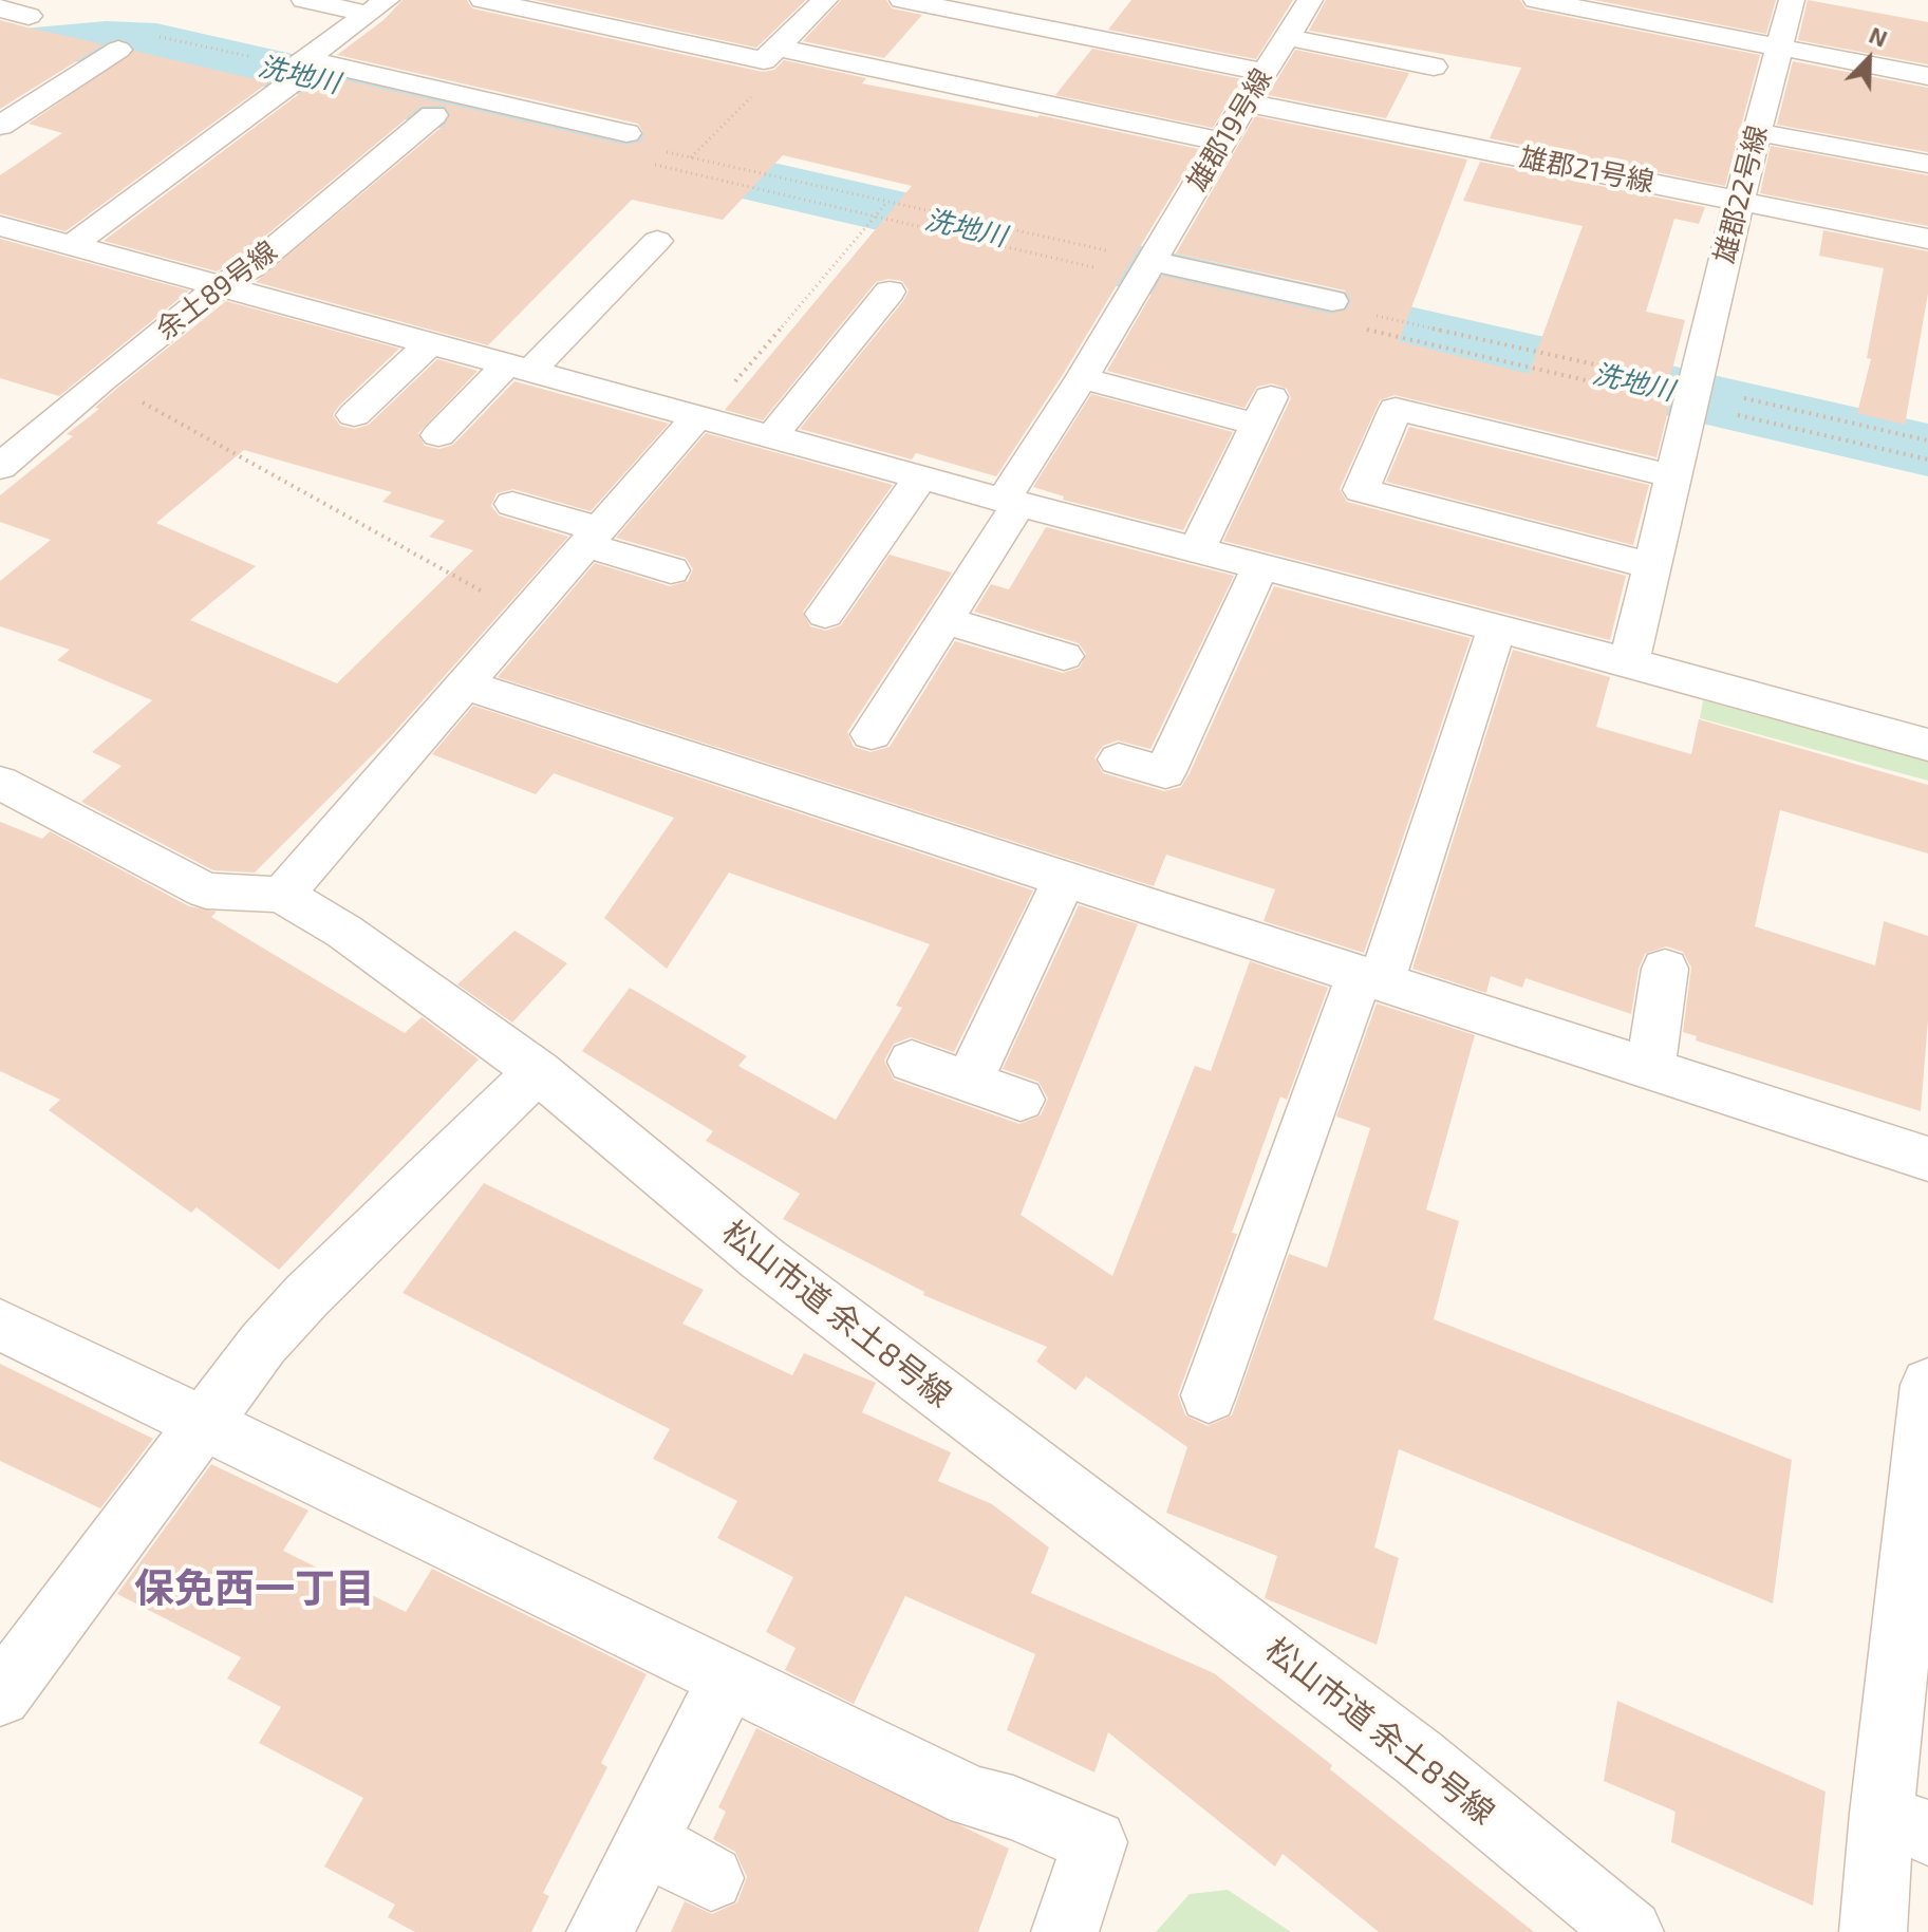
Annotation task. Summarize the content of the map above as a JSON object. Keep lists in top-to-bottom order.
{
  "streets": {
    "street": [
      "雄郡19号線",
      "雄郡21号線",
      "雄郡22号線",
      "余土89号線",
      "松山市道 余土8号線"
    ]
  },
  "crossings": [
    ["雄郡19号線", "雄郡21号線"],
    ["雄郡21号線", "雄郡22号線"]
  ],
  "districts": ["保免西一丁目"],
  "water": ["洗地川"],
  "north": "top right"
}
